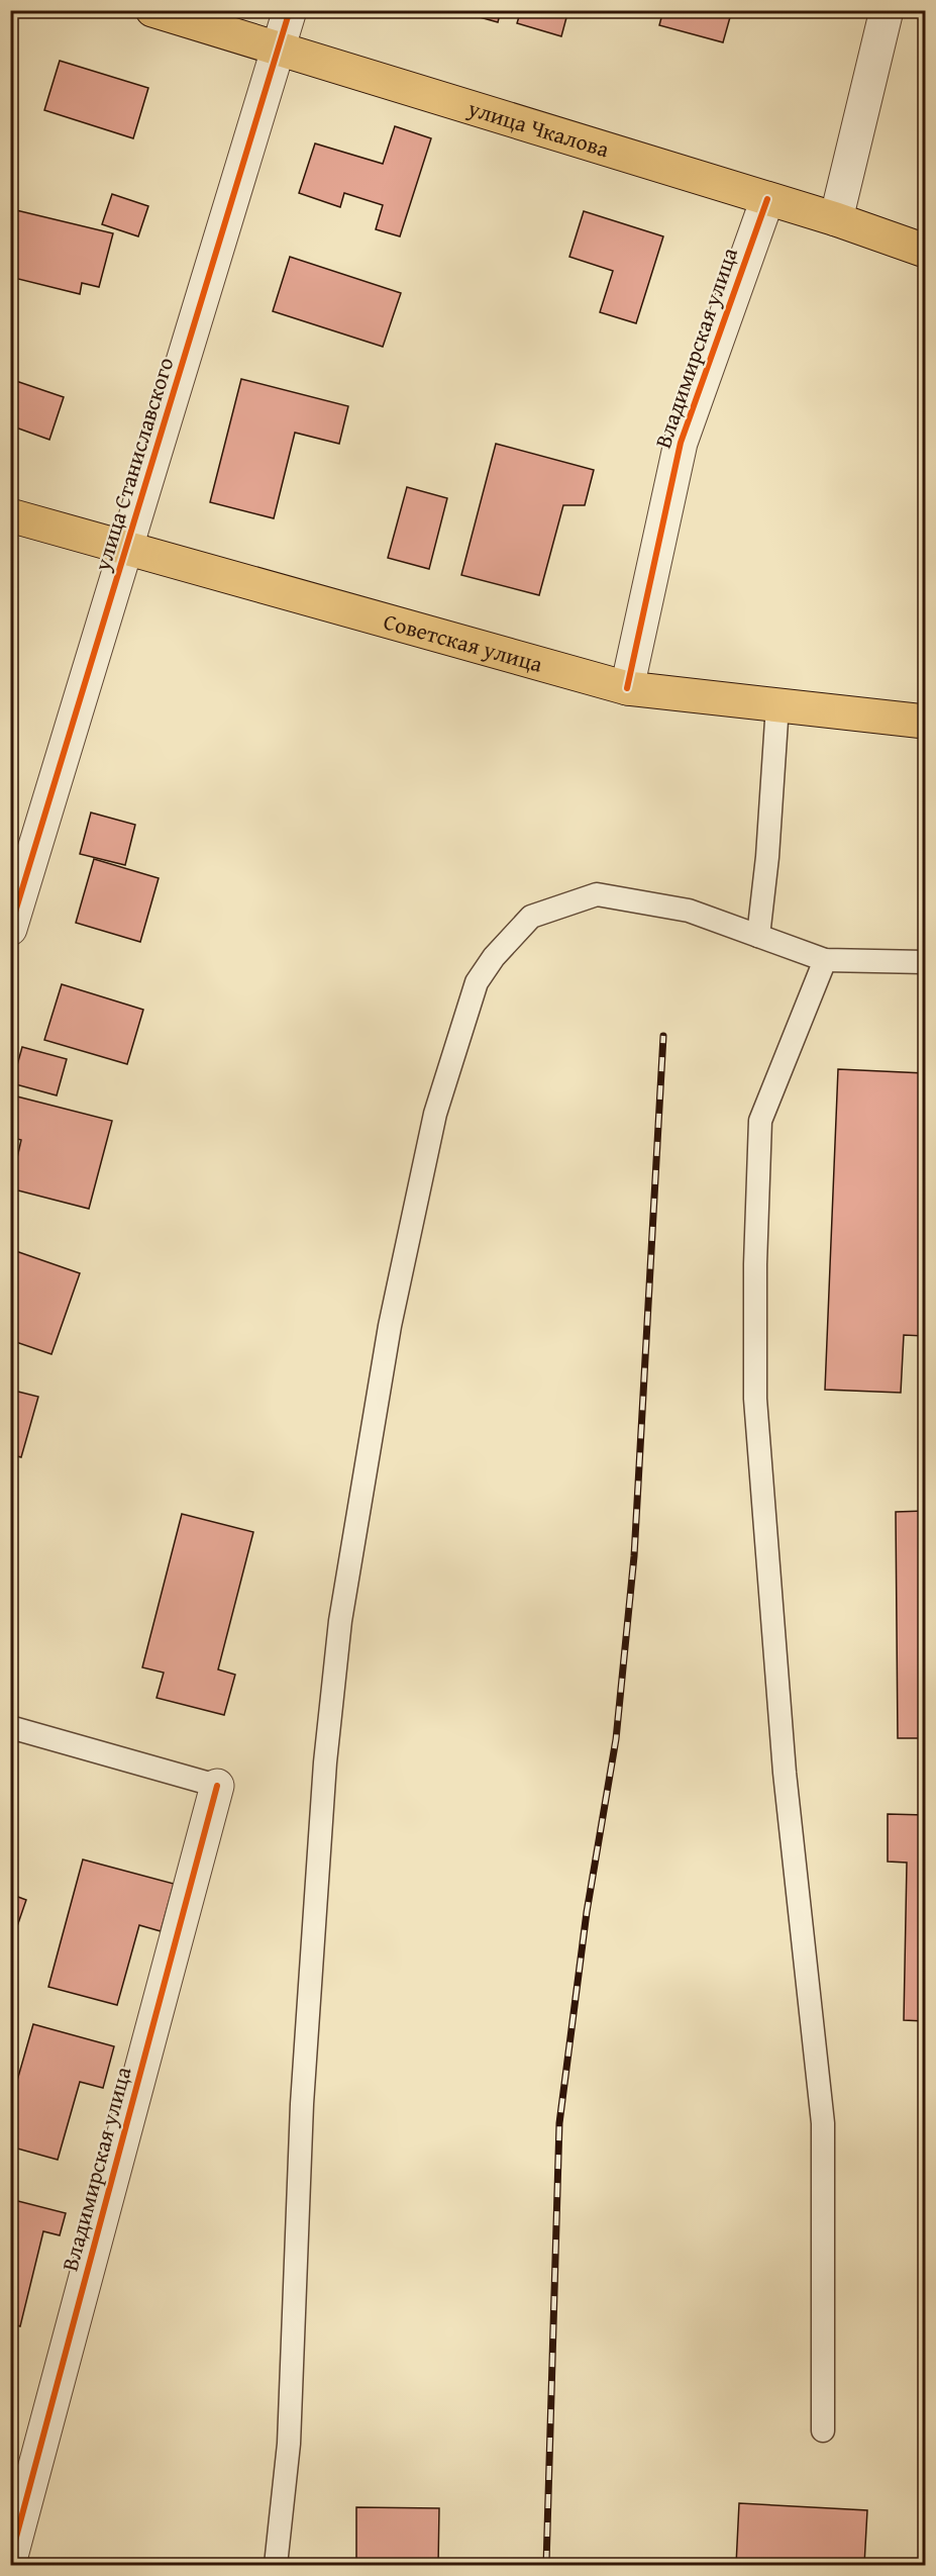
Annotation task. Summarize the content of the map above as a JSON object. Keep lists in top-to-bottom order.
{
  "streets": {
    "main road": ["улица Чкалова", "Советская улица"],
    "street": ["Владимирская улица", "улица Станиславского"]
  },
  "crossings": [
    ["улица Чкалова", "Владимирская улица"],
    ["улица Чкалова", "улица Станиславского"],
    ["Владимирская улица", "Советская улица"],
    ["улица Станиславского", "Советская улица"]
  ]
}
